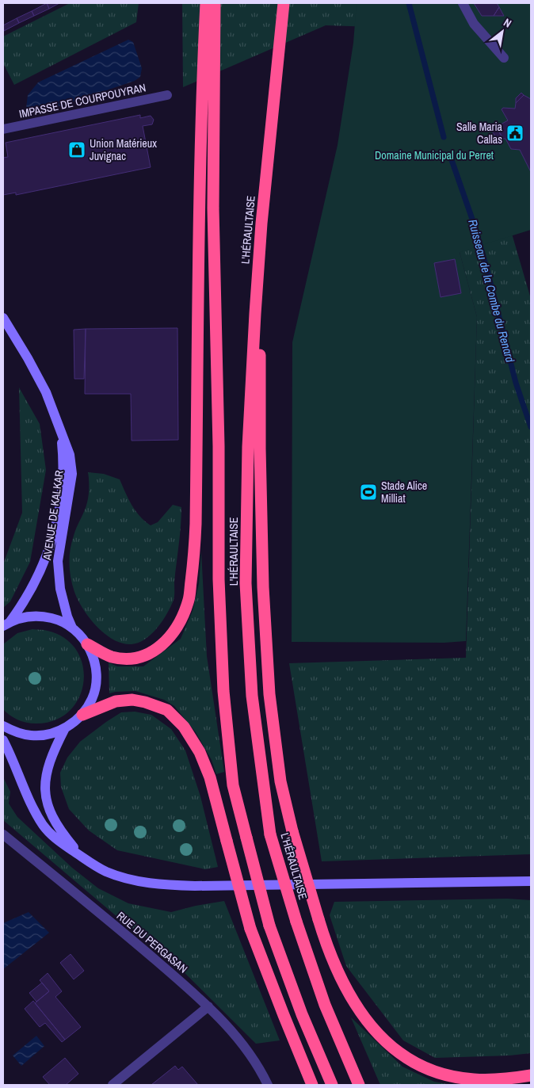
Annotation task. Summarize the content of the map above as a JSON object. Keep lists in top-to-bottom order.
{
  "streets": {
    "highway": ["L'HÉRAULTAISE"],
    "street": ["IMPASSE DE COURPOUYRAN", "AVENUE DE KALKAR", "RUE DU PERGASAN"]
  },
  "water": ["Ruisseau de la Combe du Renard"],
  "parks": ["Domaine Municipal du Perret"],
  "places": {
    "public building": ["Salle Maria Callas"],
    "shop": ["Union Matérieux Juvignac"],
    "sports": ["Stade Alice Milliat"]
  },
  "north": "top right"
}
